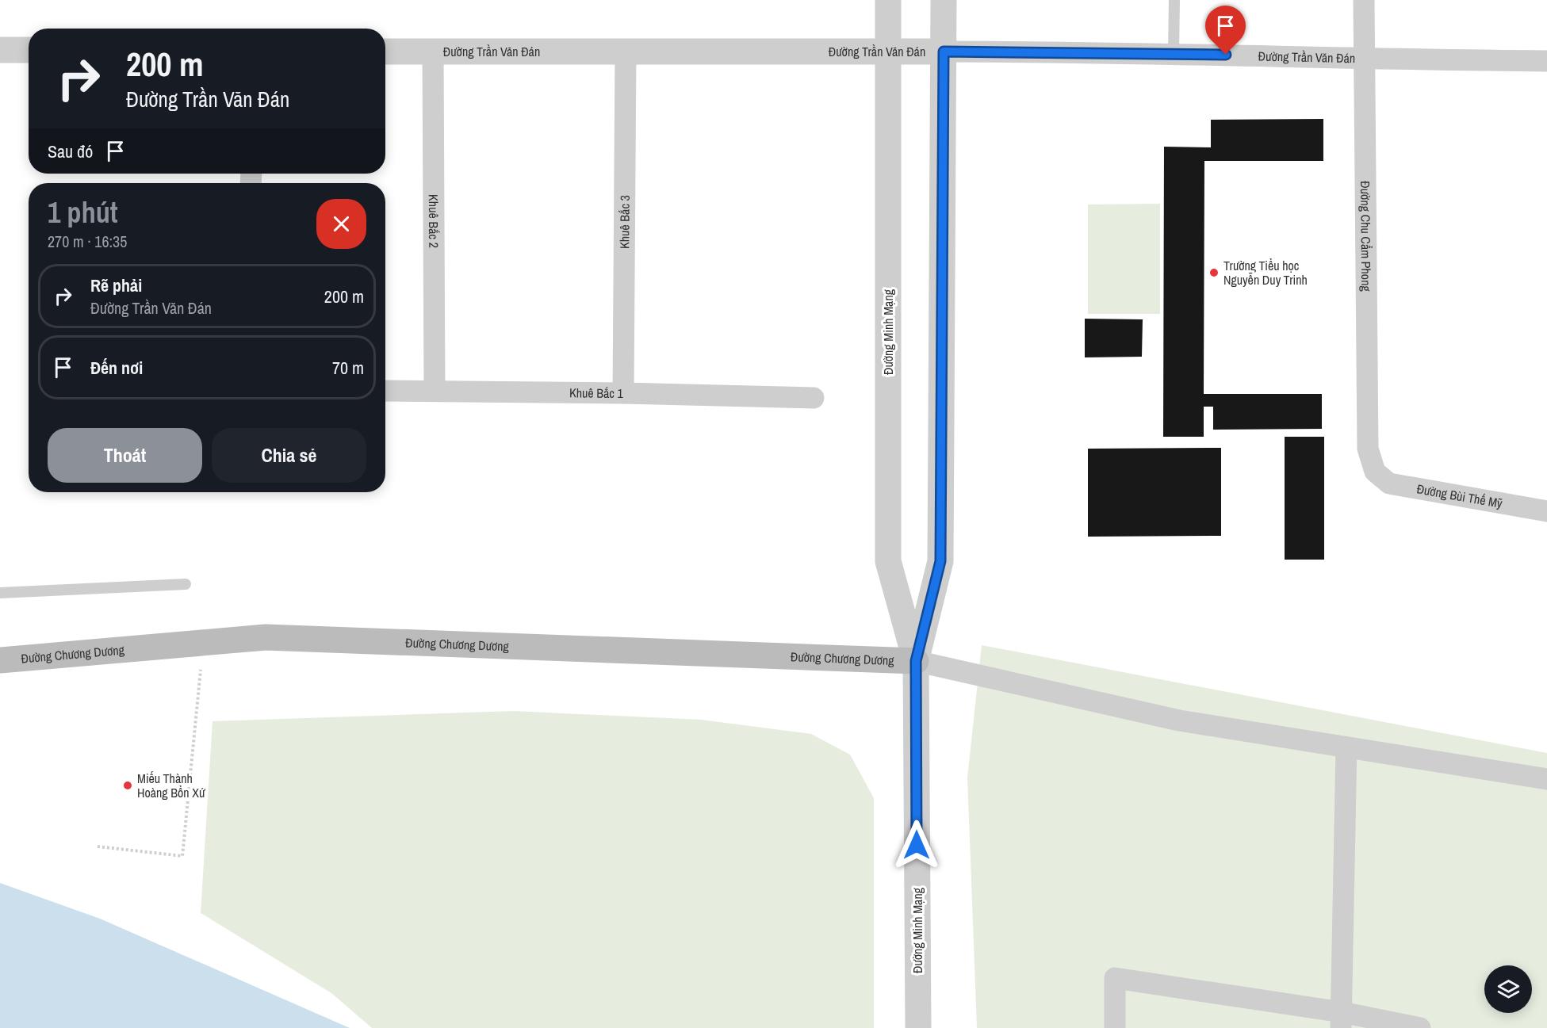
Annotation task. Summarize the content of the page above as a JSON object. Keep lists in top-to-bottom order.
{
  "streets": {
    "main road": ["Đường Chương Dương"],
    "street": [
      "Đường Trần Văn Đán",
      "Khuê Bắc 2",
      "Khuê Bắc 3",
      "Đường Chu Cẩm Phong",
      "Đường Minh Mạng",
      "Khuê Bắc 1",
      "Đường Bùi Thế Mỹ"
    ]
  },
  "crossings": [
    ["Đường Trần Văn Đán", "Khuê Bắc 2"],
    ["Đường Trần Văn Đán", "Khuê Bắc 3"],
    ["Đường Trần Văn Đán", "Đường Chu Cẩm Phong"],
    ["Đường Trần Văn Đán", "Đường Minh Mạng"],
    ["Khuê Bắc 2", "Khuê Bắc 1"],
    ["Khuê Bắc 3", "Khuê Bắc 1"],
    ["Đường Chu Cẩm Phong", "Đường Bùi Thế Mỹ"],
    ["Đường Minh Mạng", "Đường Chương Dương"]
  ],
  "places": ["Trường Tiểu học Nguyễn Duy Trinh", "Miếu Thành Hoàng Bổn Xứ"],
  "page": {
    "turn": ["200 m", "Đường Trần Văn Đán"],
    "then": "Sau đó",
    "heading": ["1 phút", "270 m · 16:35"],
    "list": [
      {
        "name": "Rẽ phải",
        "note": "Đường Trần Văn Đán",
        "value": "200 m"
      },
      {
        "name": "Đến nơi",
        "value": "70 m"
      }
    ],
    "buttons": ["Thoát", "Chia sẻ"]
  }
}
